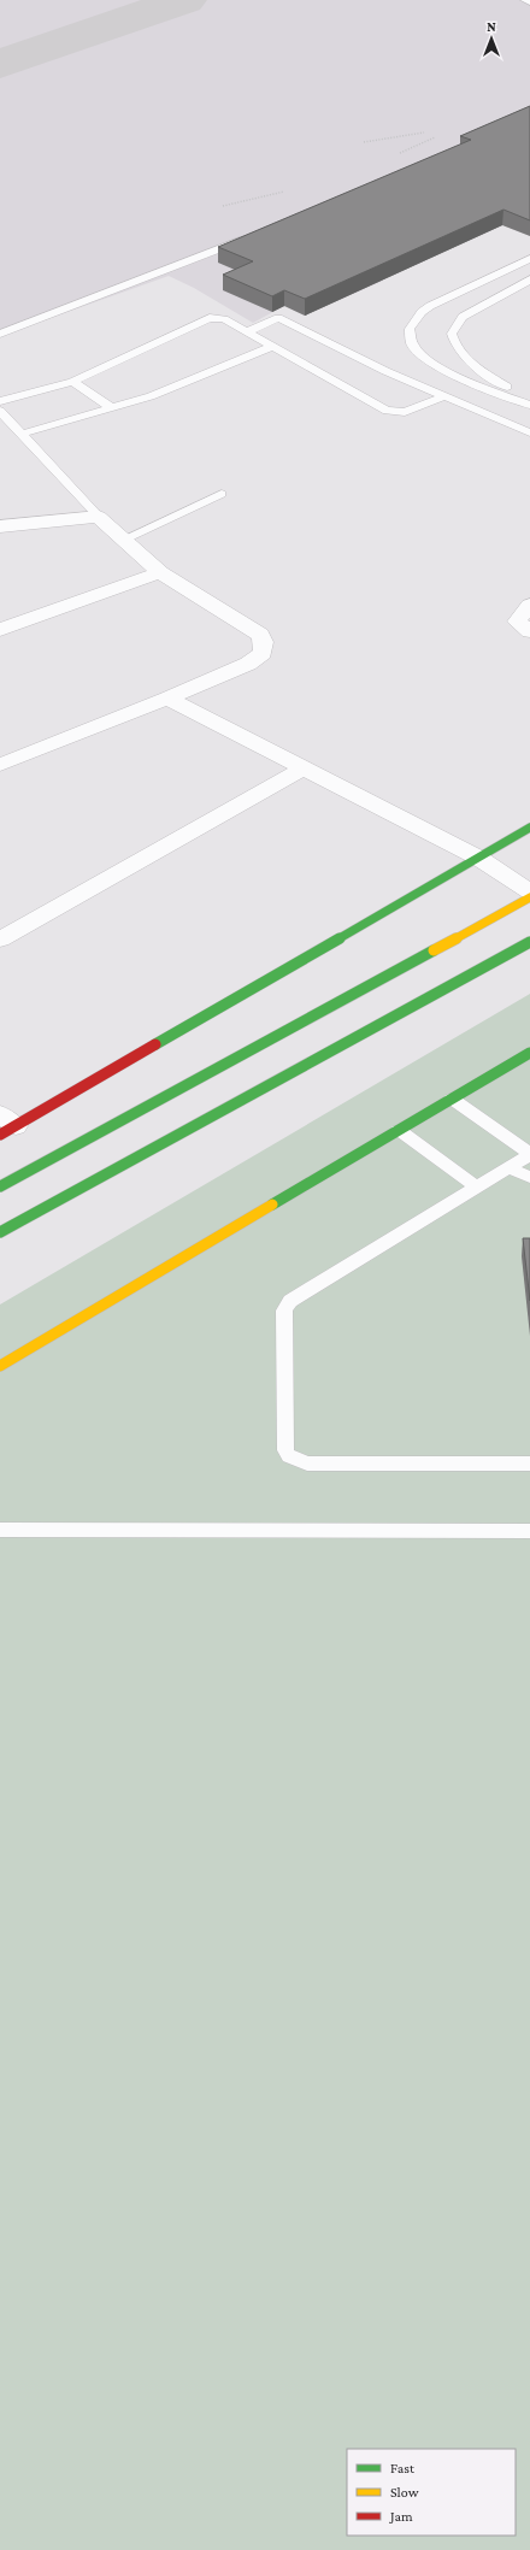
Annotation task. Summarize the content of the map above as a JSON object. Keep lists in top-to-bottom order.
{
  "legend": ["Fast", "Slow", "Jam"],
  "north": "top"
}
